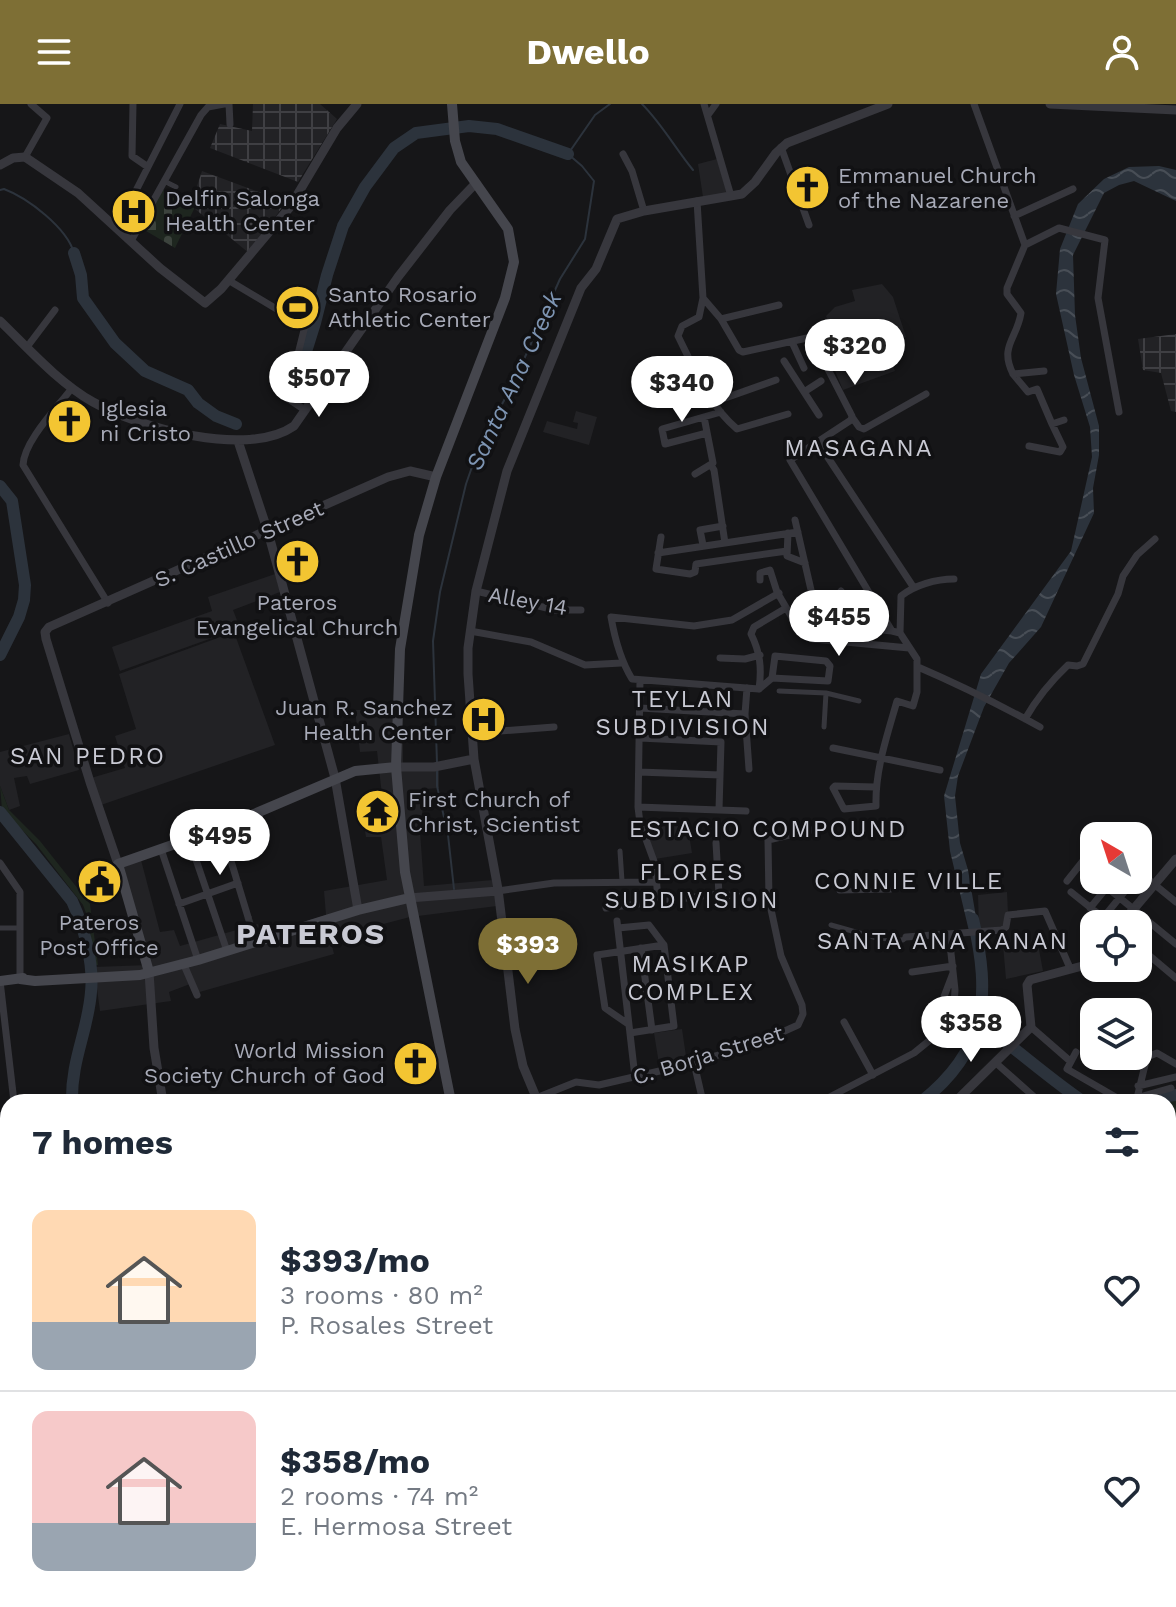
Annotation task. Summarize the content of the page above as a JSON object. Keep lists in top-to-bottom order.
{
  "streets": {
    "street": ["S. Castillo Street", "Alley 14", "C. Borja Street"]
  },
  "districts": [
    "MASAGANA",
    "TEYLAN SUBDIVISION",
    "SAN PEDRO",
    "ESTACIO COMPOUND",
    "FLORES SUBDIVISION",
    "CONNIE VILLE",
    "PATEROS",
    "SANTA ANA KANAN",
    "MASIKAP COMPLEX"
  ],
  "water": ["Santa Ana Creek"],
  "places": {
    "church": [
      "Emmanuel Church of the Nazarene",
      "Iglesia ni Cristo",
      "Pateros Evangelical Church",
      "World Mission Society Church of God"
    ],
    "hospital": ["Delfin Salonga Health Center", "Juan R. Sanchez Health Center"],
    "sports": ["Santo Rosario Athletic Center"],
    "temple": ["First Church of Christ, Scientist"],
    "public building": ["Pateros Post Office"]
  },
  "north": "top left",
  "page": {
    "header": "Dwello",
    "price": [
      "$320",
      "$507",
      "$340",
      "$455",
      "$495",
      "$393",
      "$358"
    ],
    "heading": "7 homes",
    "list": [
      {
        "name": "$393/mo",
        "note": "3 rooms · 80 m² · P. Rosales Street"
      },
      {
        "name": "$358/mo",
        "note": "2 rooms · 74 m² · E. Hermosa Street"
      }
    ]
  }
}
